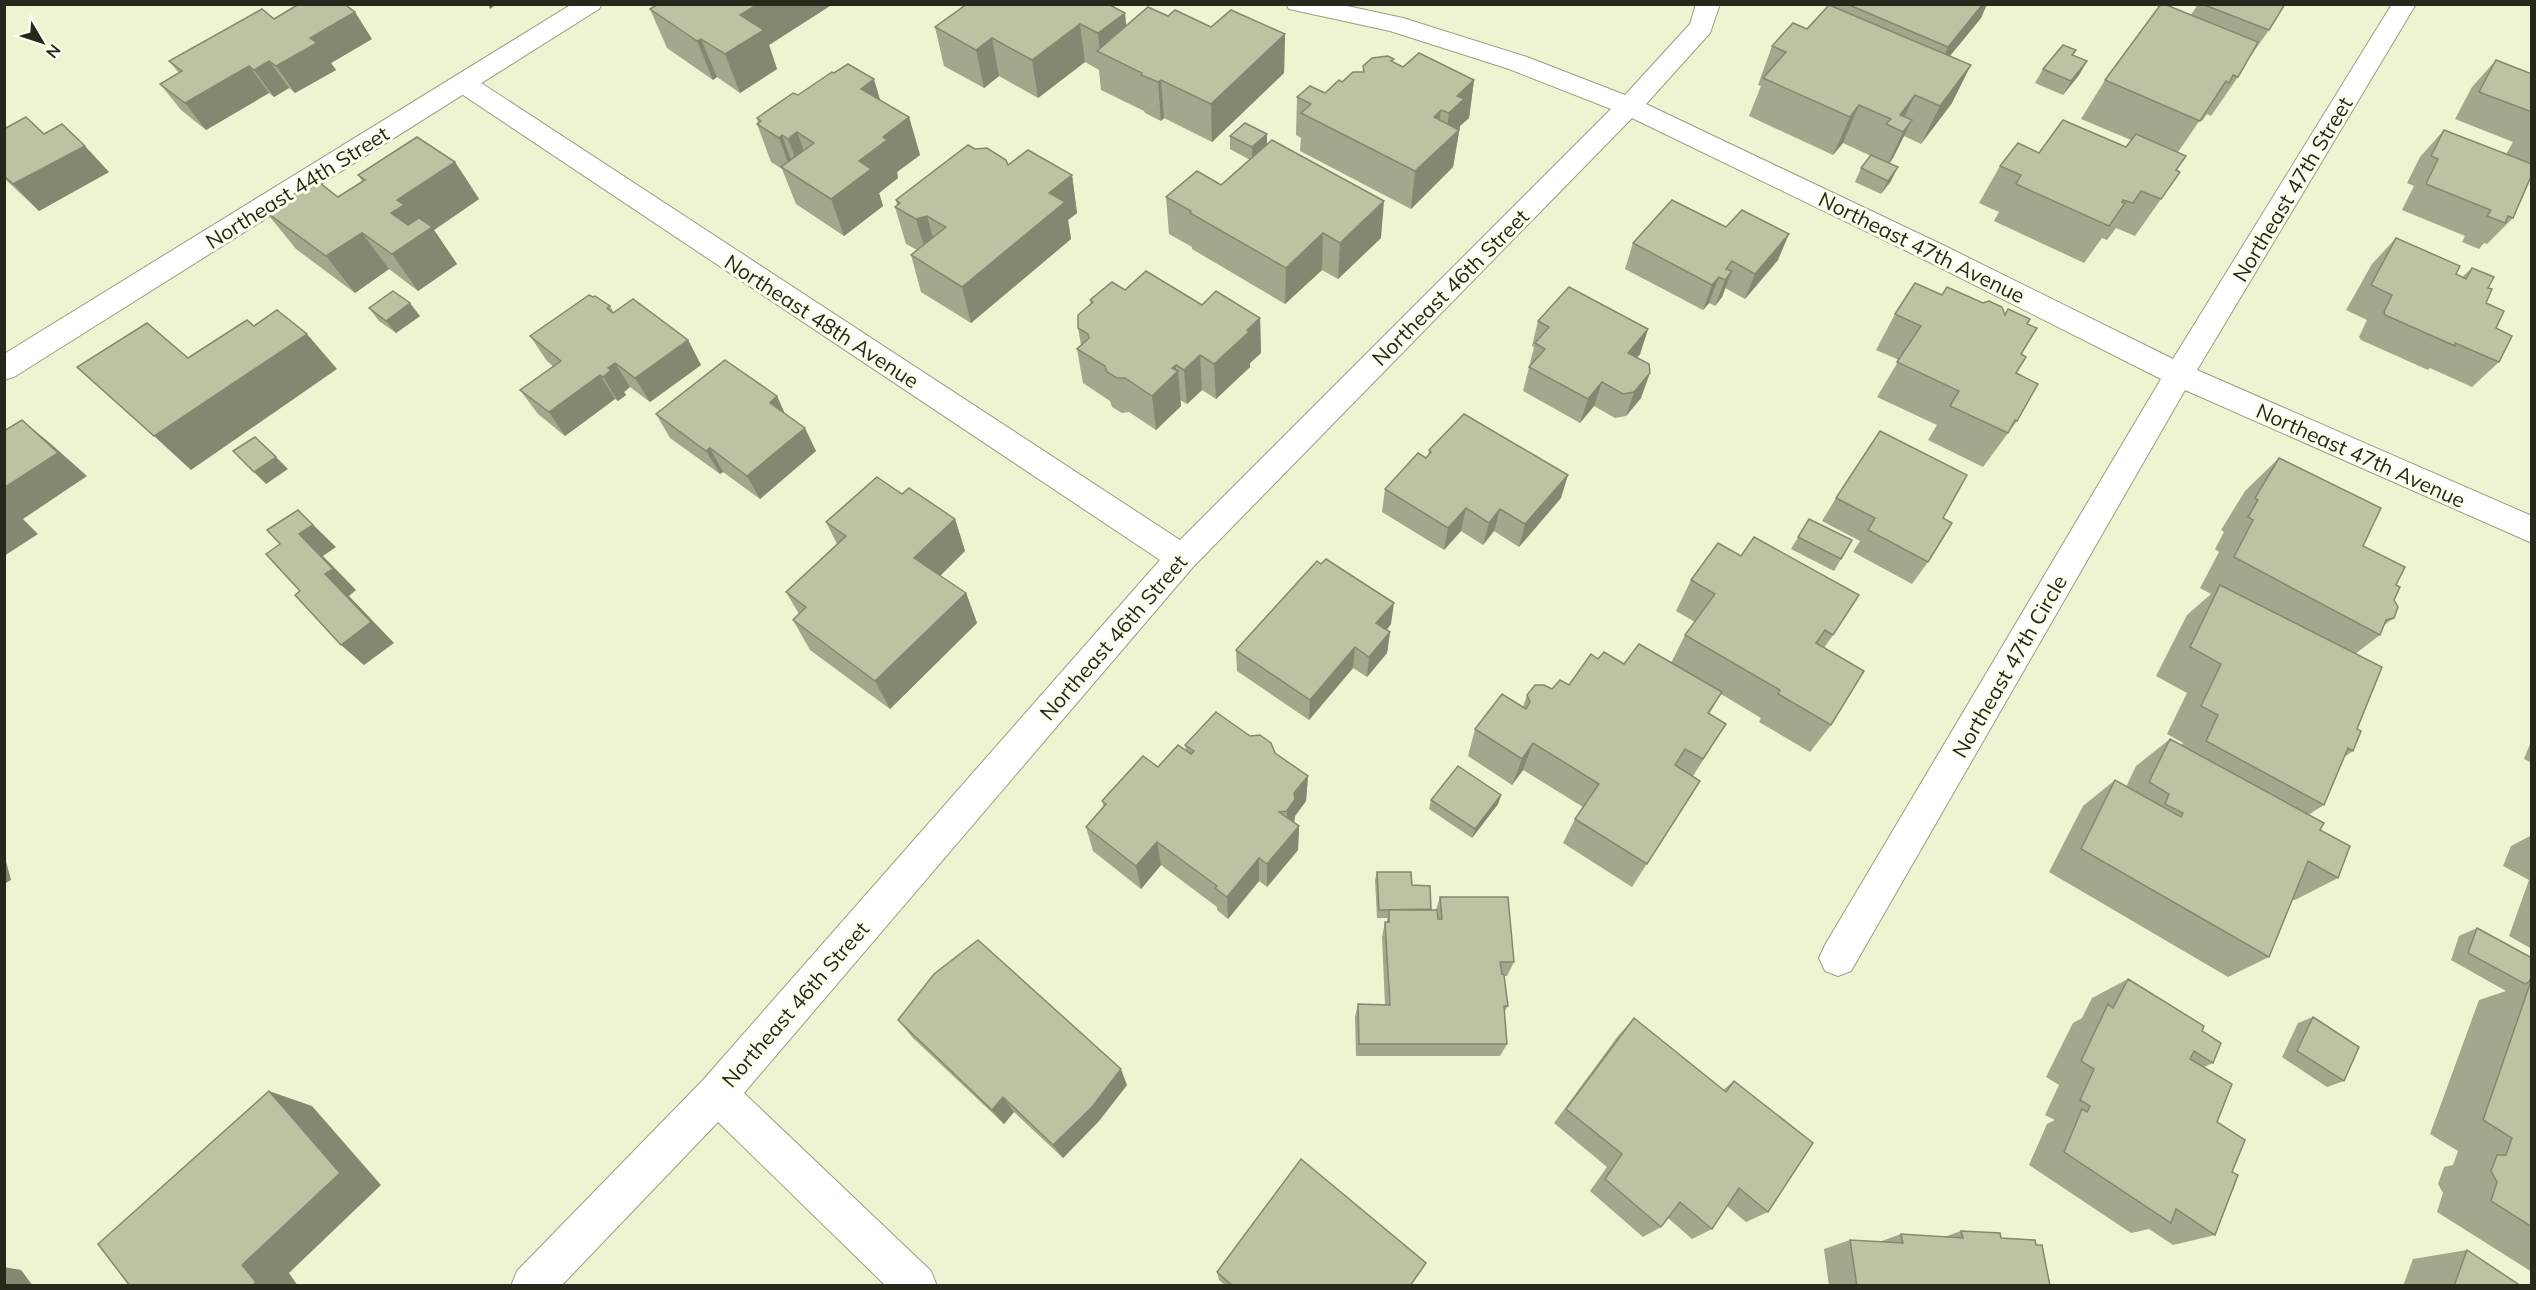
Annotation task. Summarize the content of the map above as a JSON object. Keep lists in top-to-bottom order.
{
  "streets": {
    "street": [
      "Northeast 44th Street",
      "Northeast 47th Street",
      "Northeast 47th Avenue",
      "Northeast 46th Street",
      "Northeast 48th Avenue",
      "Northeast 47th Circle"
    ]
  },
  "crossings": [
    ["Northeast 44th Street", "Northeast 48th Avenue"],
    ["Northeast 47th Street", "Northeast 47th Avenue"],
    ["Northeast 47th Street", "Northeast 47th Circle"],
    ["Northeast 47th Avenue", "Northeast 46th Street"],
    ["Northeast 47th Avenue", "Northeast 47th Circle"],
    ["Northeast 46th Street", "Northeast 48th Avenue"]
  ],
  "north": "bottom right"
}
